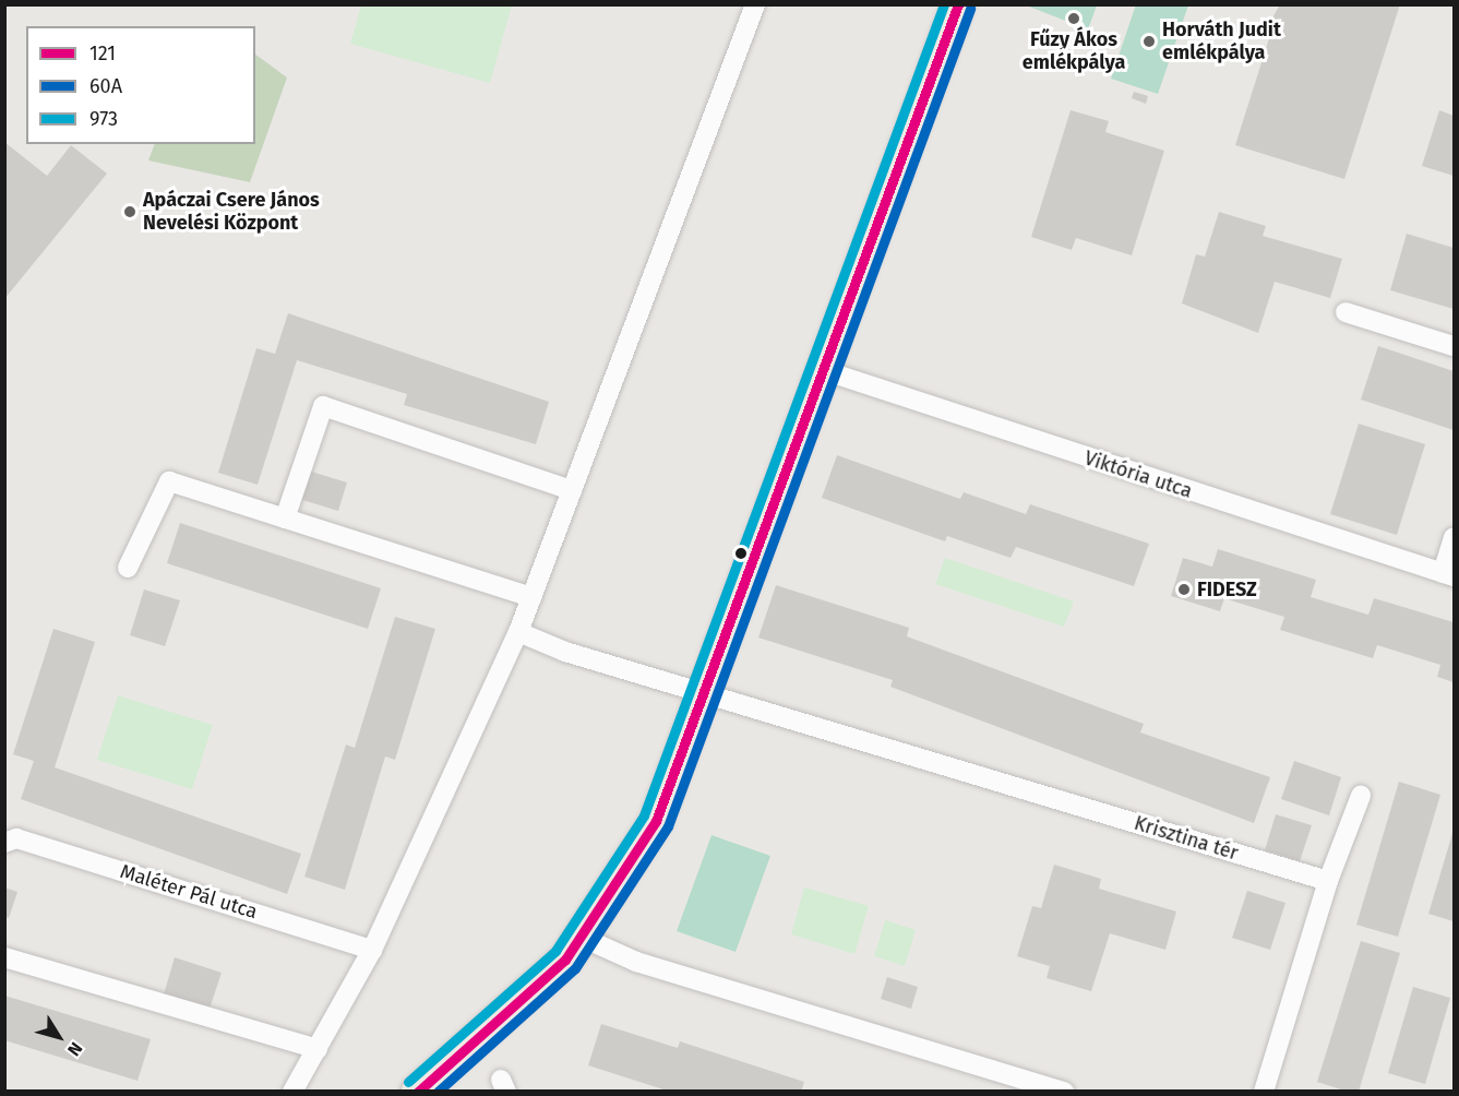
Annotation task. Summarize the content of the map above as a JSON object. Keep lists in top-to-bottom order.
{
  "streets": {
    "street": ["Viktória utca", "Krisztina tér", "Maléter Pál utca"]
  },
  "places": [
    "Fűzy Ákos emlékpálya",
    "Horváth Judit emlékpálya",
    "Apáczai Csere János Nevelési Központ",
    "FIDESZ"
  ],
  "lines": ["transit line 121", "transit line 973", "transit line 60A"],
  "legend": ["121", "60A", "973"],
  "north": "bottom right"
}
